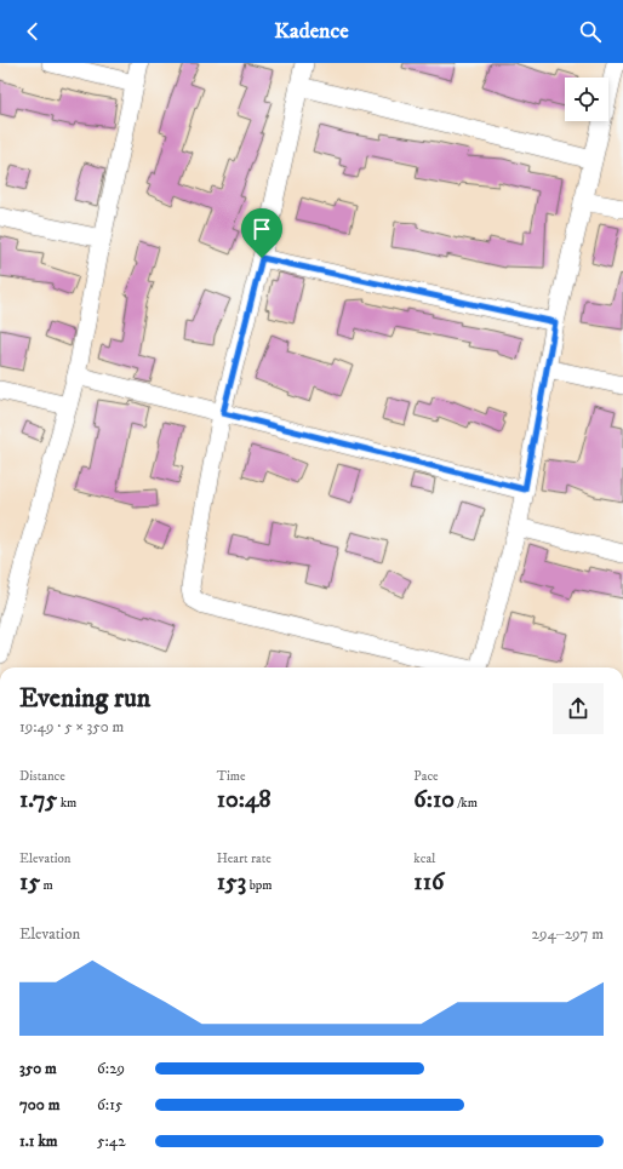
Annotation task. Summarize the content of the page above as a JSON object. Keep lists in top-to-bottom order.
{
  "page": {
    "header": "Kadence",
    "heading": ["Evening run", "19:49 · 5 × 350 m"],
    "stats": [
      ["Distance", "1.75 km"],
      ["Time", "10:48"],
      ["Pace", "6:10 /km"],
      ["Elevation", "15 m"],
      ["Heart rate", "153 bpm"],
      ["kcal", "116"]
    ],
    "chart": ["Elevation", "294–297 m"],
    "list": [
      {
        "name": "350 m",
        "note": "6:29"
      },
      {
        "name": "700 m",
        "note": "6:15"
      },
      {
        "name": "1.1 km",
        "note": "5:42"
      }
    ]
  }
}
